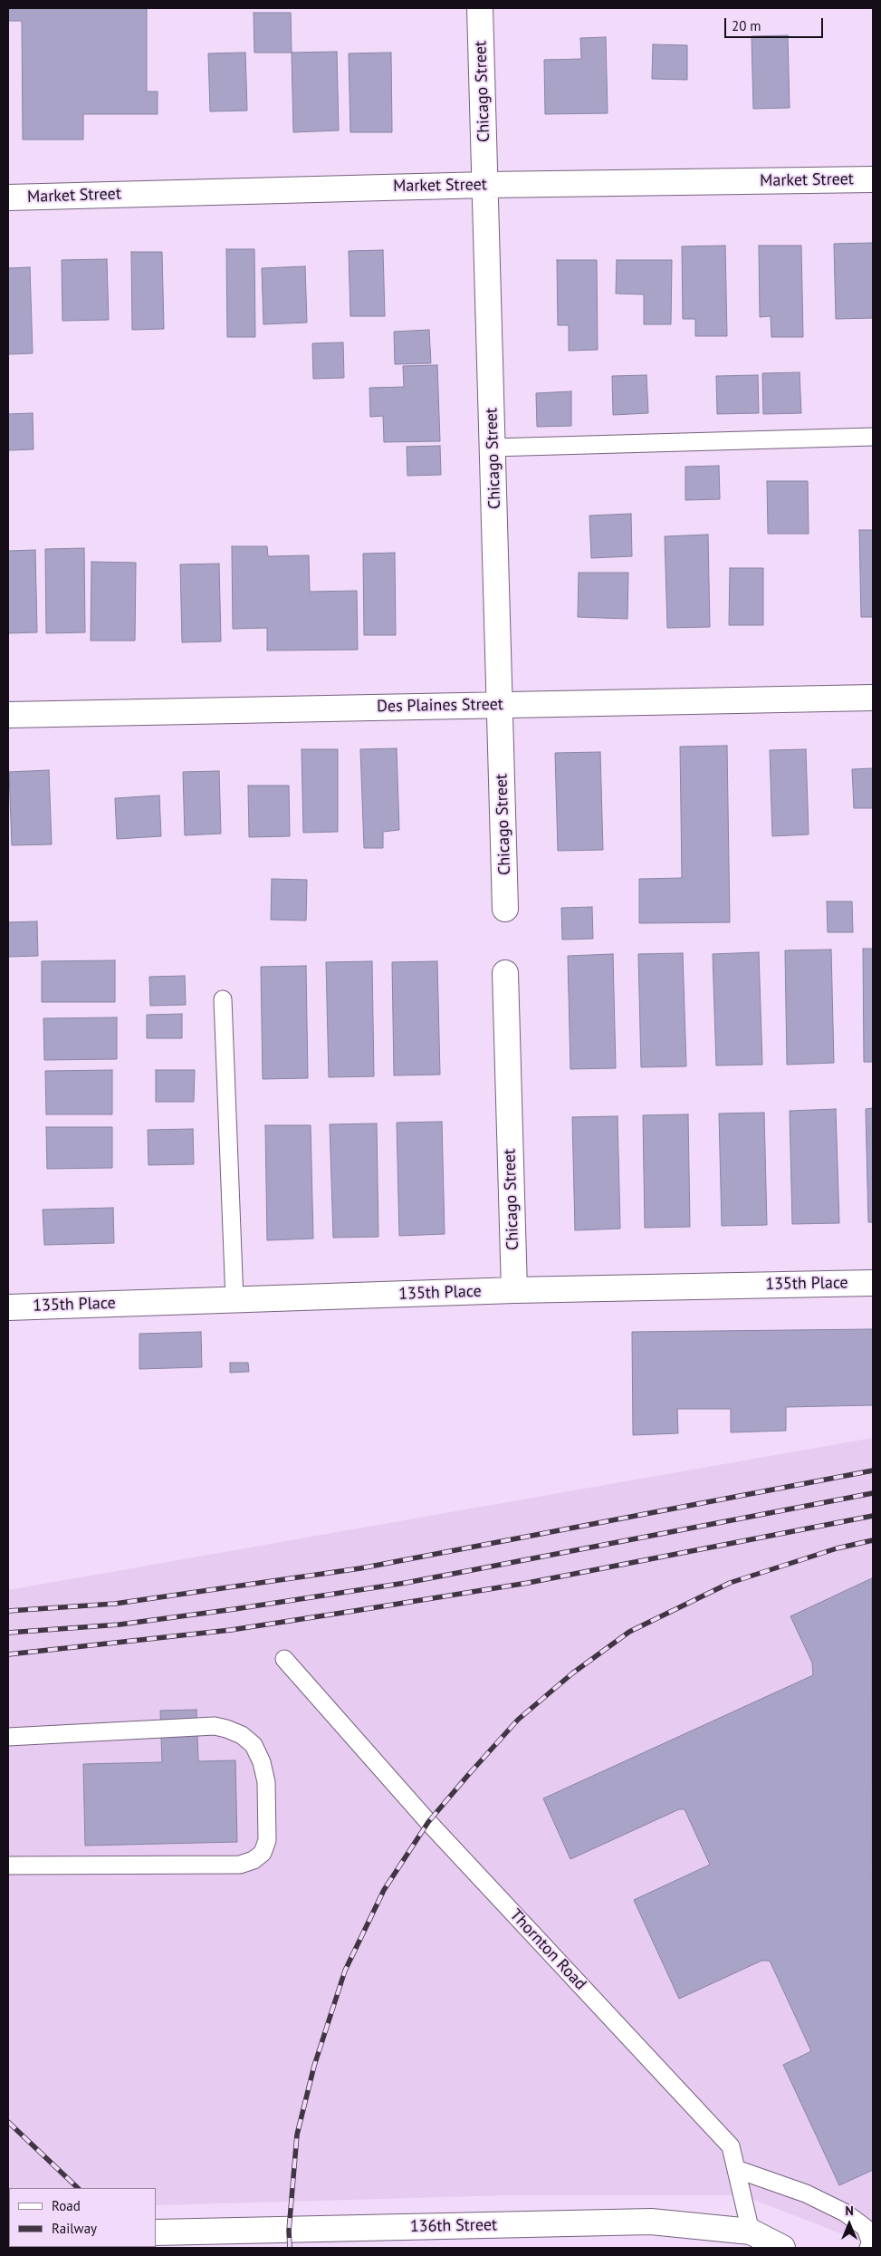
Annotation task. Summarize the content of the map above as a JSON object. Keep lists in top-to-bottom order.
{
  "streets": {
    "street": [
      "Chicago Street",
      "Market Street",
      "Des Plaines Street",
      "135th Place",
      "136th Street"
    ],
    "lane": ["Thornton Road"]
  },
  "crossings": [
    ["Chicago Street", "Market Street"],
    ["Chicago Street", "Des Plaines Street"],
    ["Chicago Street", "135th Place"],
    ["Thornton Road", "136th Street"]
  ],
  "legend": ["Road", "Railway"],
  "scale_bar": "20 m",
  "north": "top"
}
